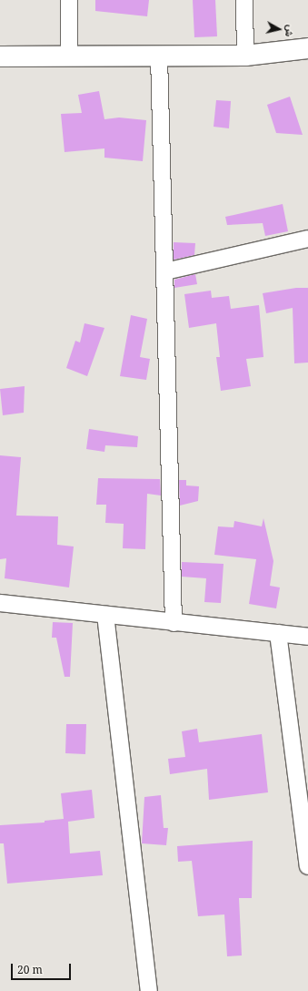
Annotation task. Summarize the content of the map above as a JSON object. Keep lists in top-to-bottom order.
{
  "scale_bar": "20 m",
  "north": "right"
}
